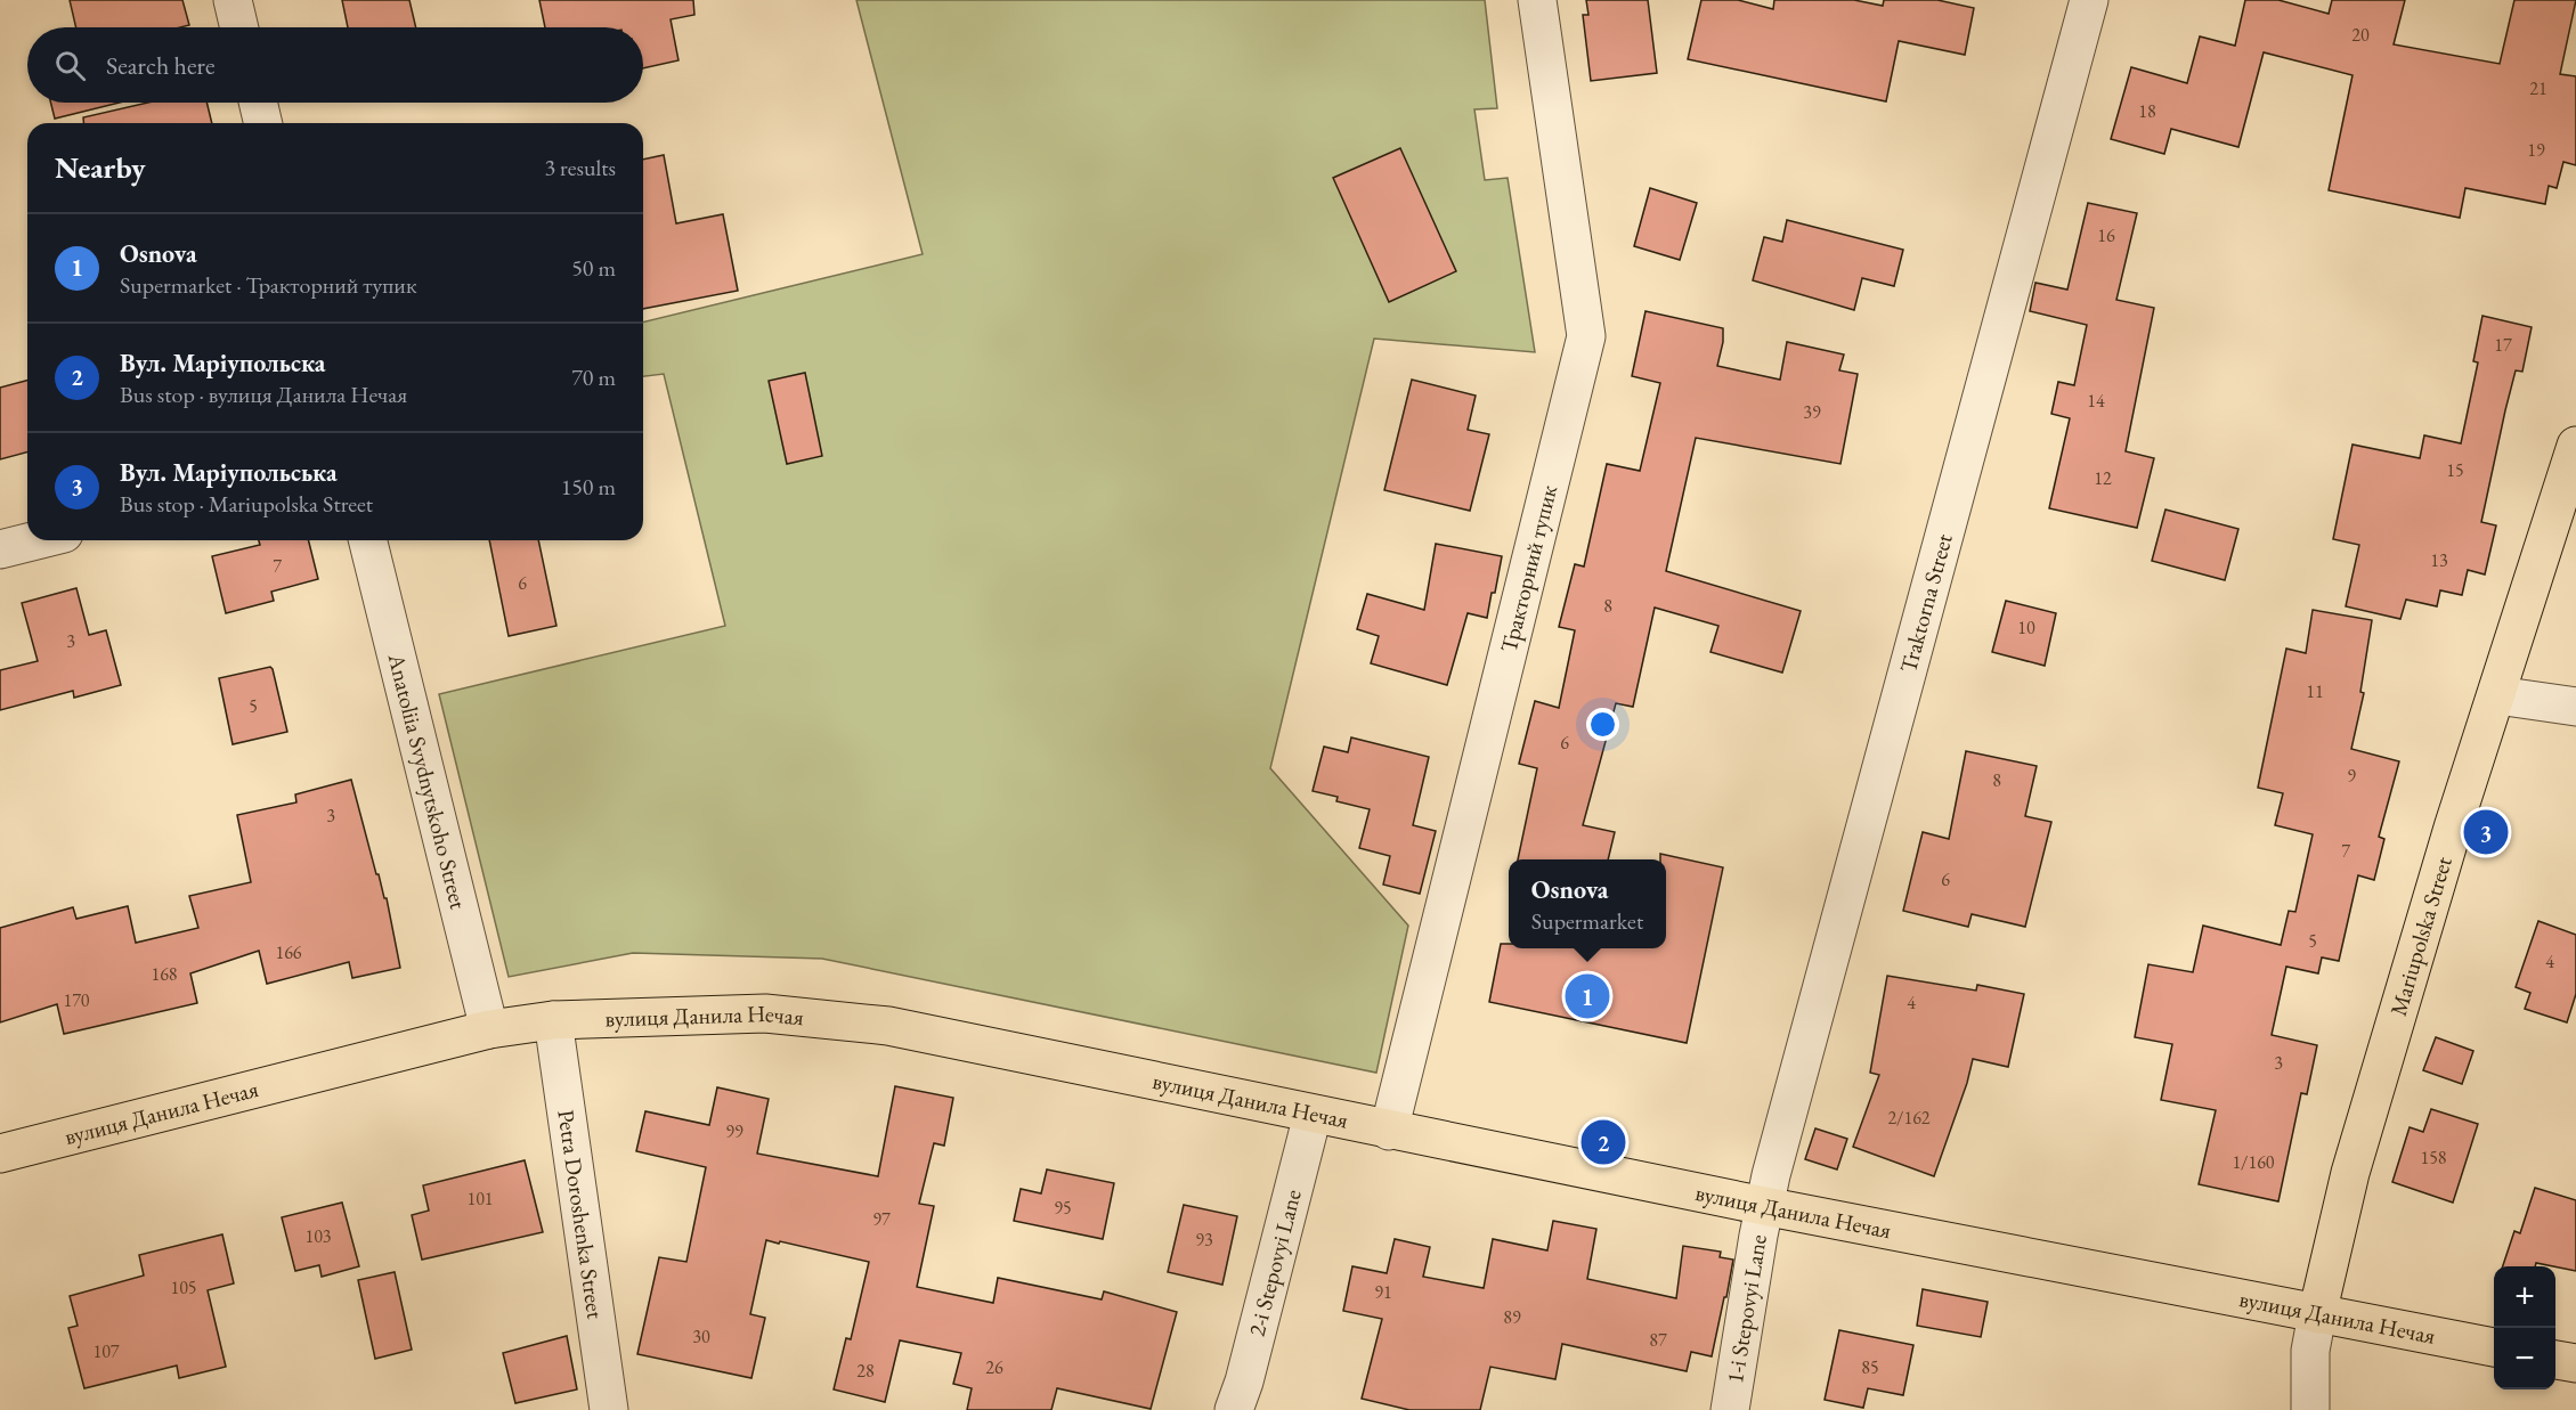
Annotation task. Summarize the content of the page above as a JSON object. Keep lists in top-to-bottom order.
{
  "streets": {
    "main road": ["Mariupolska Street", "вулиця Данила Нечая"],
    "street": [
      "Тракторний тупик",
      "Traktorna Street",
      "Anatoliia Svydnytskoho Street",
      "Petra Doroshenka Street",
      "2-i Stepovyi Lane",
      "1-i Stepovyi Lane"
    ]
  },
  "crossings": [
    ["Тракторний тупик", "вулиця Данила Нечая"],
    ["Traktorna Street", "вулиця Данила Нечая"],
    ["Traktorna Street", "1-i Stepovyi Lane"],
    ["Anatoliia Svydnytskoho Street", "вулиця Данила Нечая"],
    ["Mariupolska Street", "вулиця Данила Нечая"],
    ["вулиця Данила Нечая", "Petra Doroshenka Street"],
    ["вулиця Данила Нечая", "2-i Stepovyi Lane"],
    ["вулиця Данила Нечая", "1-i Stepovyi Lane"]
  ],
  "house_numbers": [
    "20",
    "21",
    "18",
    "19",
    "16",
    "17",
    "14",
    "39",
    "15",
    "12",
    "13",
    "7",
    "6",
    "8",
    "10",
    "3",
    "11",
    "5",
    "6",
    "9",
    "8",
    "3",
    "7",
    "6",
    "5",
    "166",
    "4",
    "168",
    "170",
    "4",
    "3",
    "2/162",
    "99",
    "158",
    "1/160",
    "101",
    "95",
    "97",
    "103",
    "93",
    "105",
    "91",
    "89",
    "30",
    "87",
    "107",
    "26",
    "85",
    "28"
  ],
  "page": {
    "search": "Search here",
    "heading": ["Nearby", "3 results"],
    "list": [
      {
        "mark": "1",
        "name": "Osnova",
        "note": "Supermarket · Тракторний тупик",
        "value": "50 m"
      },
      {
        "mark": "2",
        "name": "Вул. Маріупольска",
        "note": "Bus stop · вулиця Данила Нечая",
        "value": "70 m"
      },
      {
        "mark": "3",
        "name": "Вул. Маріупольська",
        "note": "Bus stop · Mariupolska Street",
        "value": "150 m"
      }
    ],
    "pins": ["3", "1", "2"],
    "popup": ["Osnova", "Supermarket"],
    "map_buttons": ["+", "−"]
  }
}
